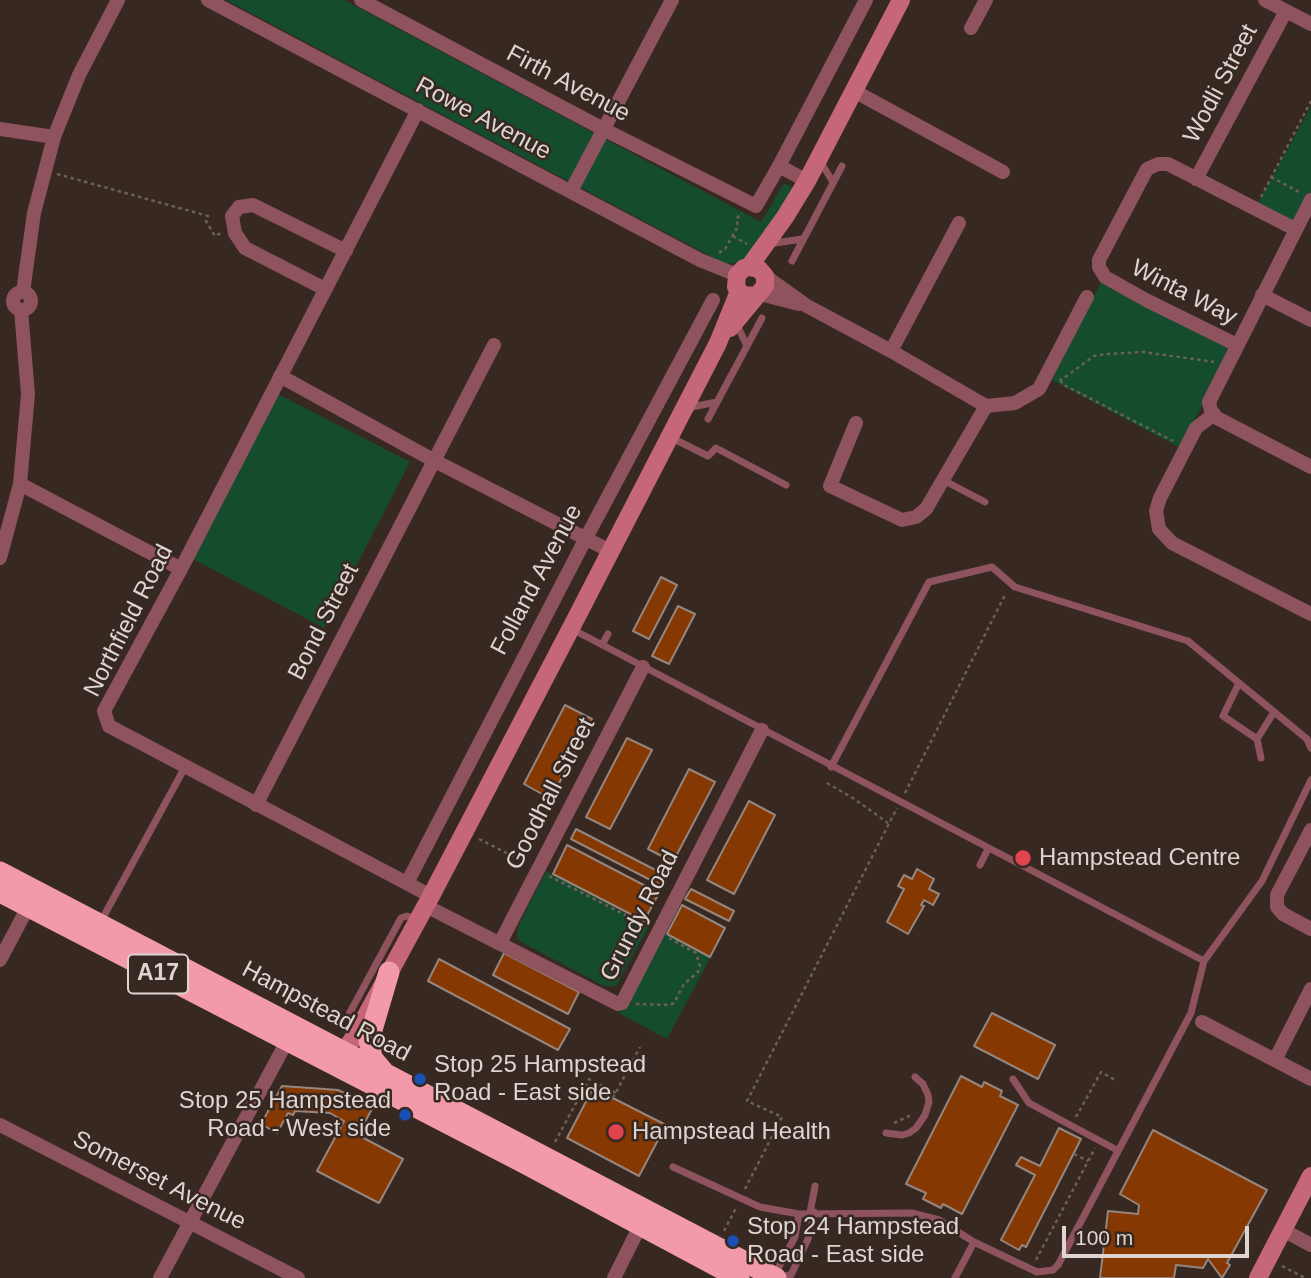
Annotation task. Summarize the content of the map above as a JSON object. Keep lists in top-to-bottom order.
{
  "streets": {
    "highway": ["A17", "Hampstead Road"],
    "street": [
      "Firth Avenue",
      "Wodli Street",
      "Rowe Avenue",
      "Winta Way",
      "Folland Avenue",
      "Northfield Road",
      "Bond Street",
      "Goodhall Street",
      "Grundy Road",
      "Somerset Avenue"
    ]
  },
  "crossings": [
    ["Wodli Street", "Winta Way"],
    ["Rowe Avenue", "Folland Avenue"],
    ["Rowe Avenue", "Northfield Road"],
    ["Folland Avenue", "Northfield Road"],
    ["Folland Avenue", "Grundy Road"],
    ["Folland Avenue", "Hampstead Road"],
    ["Northfield Road", "Bond Street"],
    ["Northfield Road", "Grundy Road"],
    ["Goodhall Street", "Grundy Road"]
  ],
  "places": [
    "Hampstead Centre",
    "Stop 25 Hampstead Road - East side",
    "Stop 25 Hampstead Road - West side",
    "Hampstead Health",
    "Stop 24 Hampstead Road - East side"
  ],
  "scale_bar": "100 m"
}
